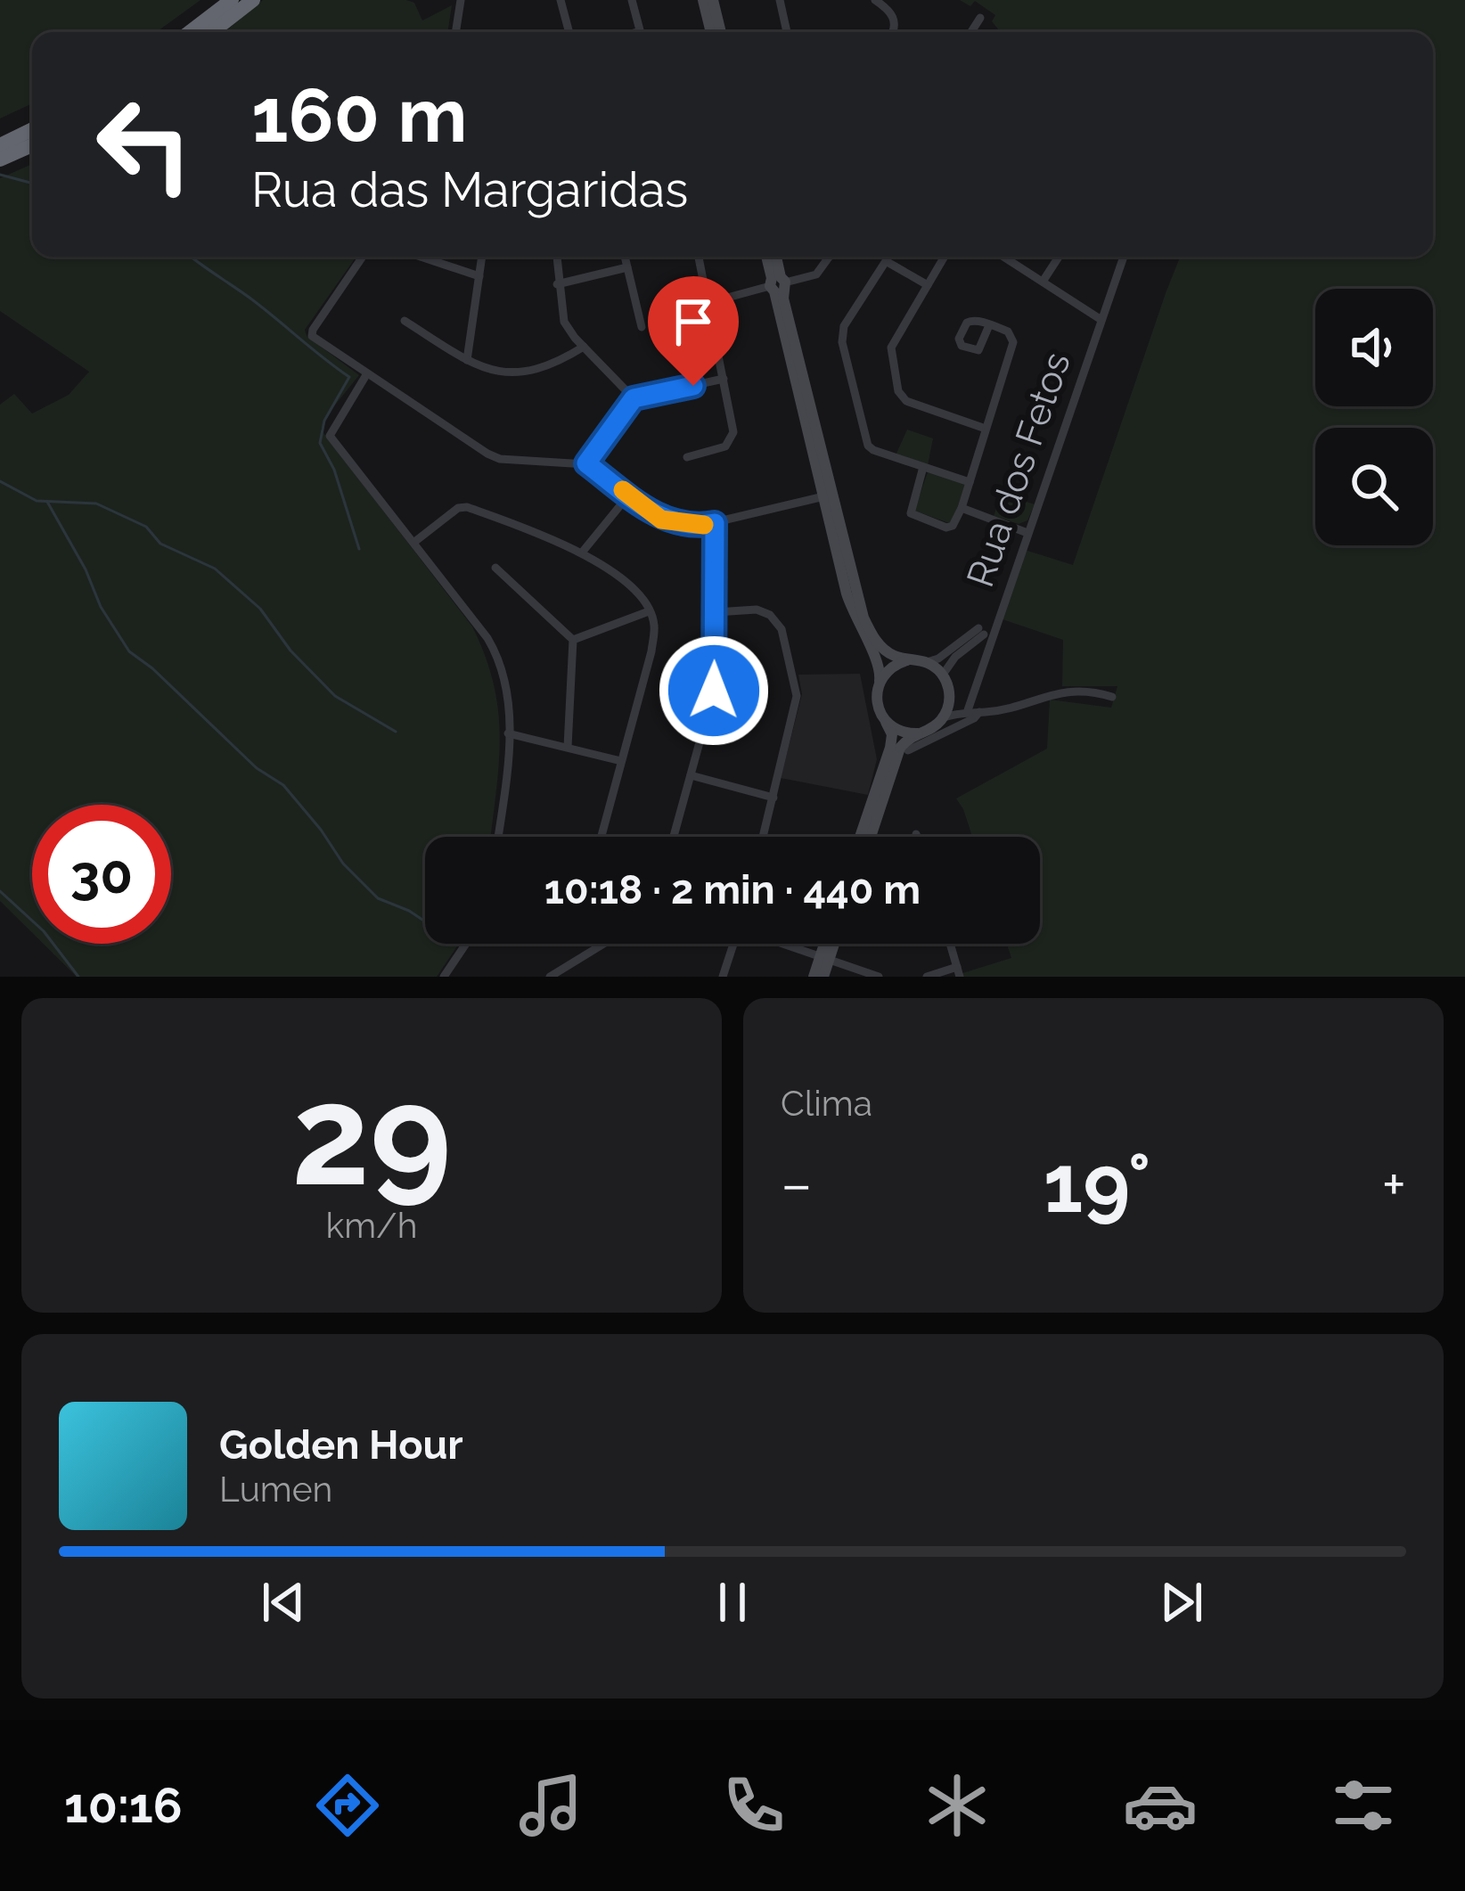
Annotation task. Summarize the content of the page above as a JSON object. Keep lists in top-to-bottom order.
{
  "streets": {
    "street": ["Rua dos Fetos"]
  },
  "page": {
    "turn": ["160 m", "Rua das Margaridas"],
    "limit": "30",
    "trip": "10:18 · 2 min · 440 m",
    "tile": [
      ["29", "km/h"],
      "Clima"
    ],
    "heat": ["−", "19°", "+"],
    "song": ["Golden Hour", "Lumen"],
    "tabs": "10:16"
  }
}
